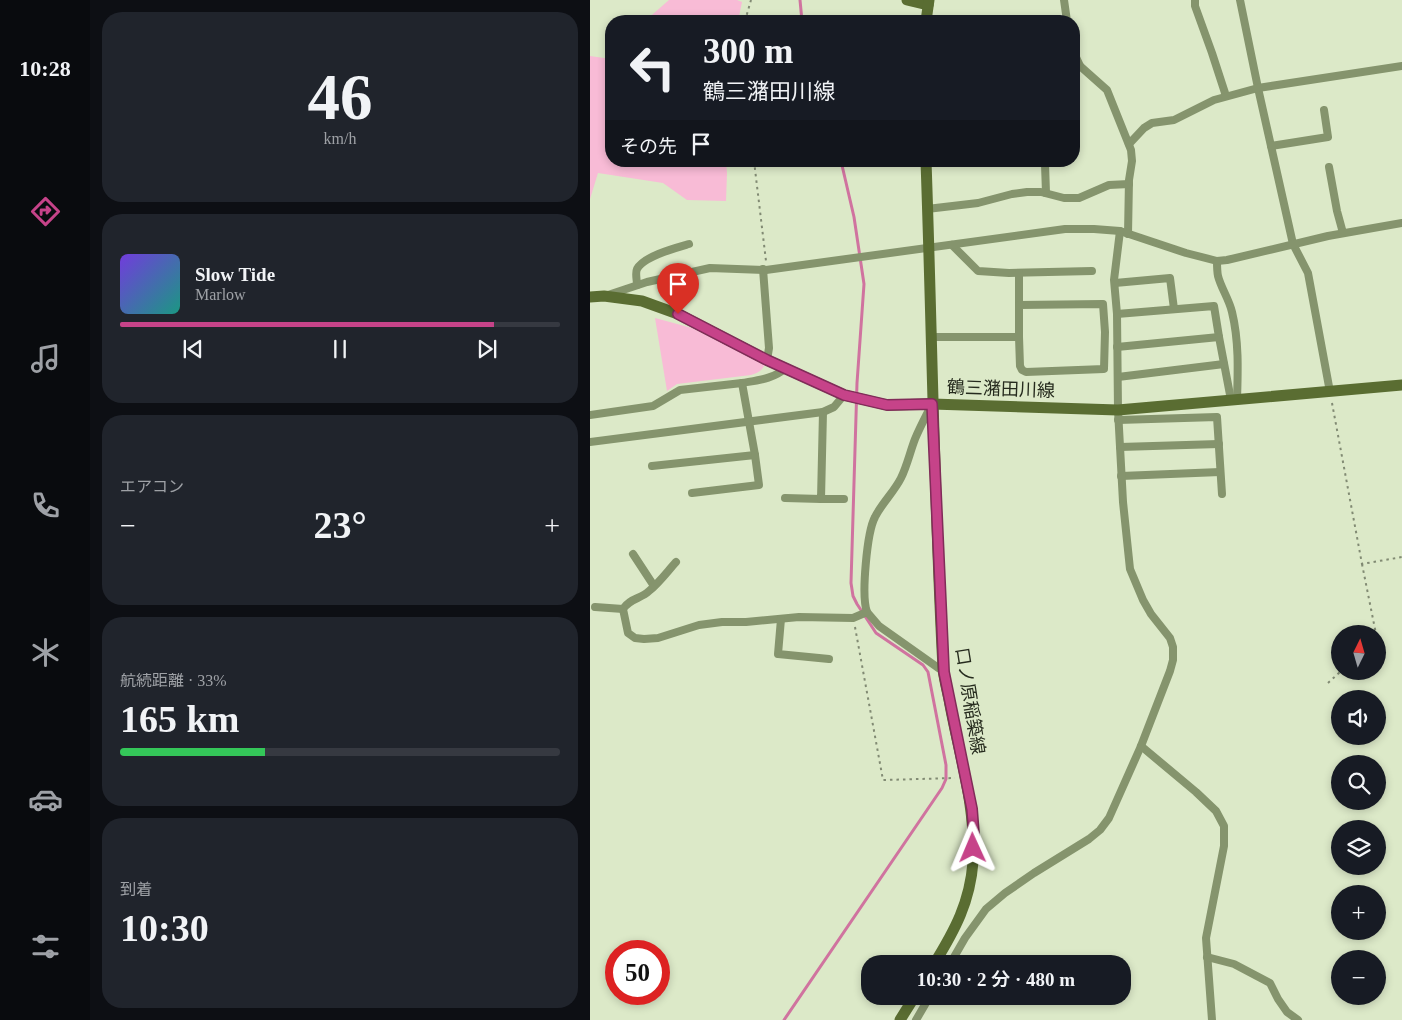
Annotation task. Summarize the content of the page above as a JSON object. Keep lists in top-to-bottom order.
{
  "streets": {
    "main road": ["鶴三潴田川線", "口ノ原稲築線"]
  },
  "crossings": [
    ["鶴三潴田川線", "口ノ原稲築線"]
  ],
  "north": "top",
  "page": {
    "tabs": "10:28",
    "tile": [
      ["46", "km/h"],
      "エアコン",
      ["航続距離 · 33%", "165 km"],
      ["到着", "10:30"]
    ],
    "turn": ["300 m", "鶴三潴田川線"],
    "then": "その先",
    "song": ["Slow Tide", "Marlow"],
    "heat": ["−", "23°", "+"],
    "map_buttons": ["+", "−"],
    "limit": "50",
    "trip": "10:30 · 2 分 · 480 m"
  }
}
